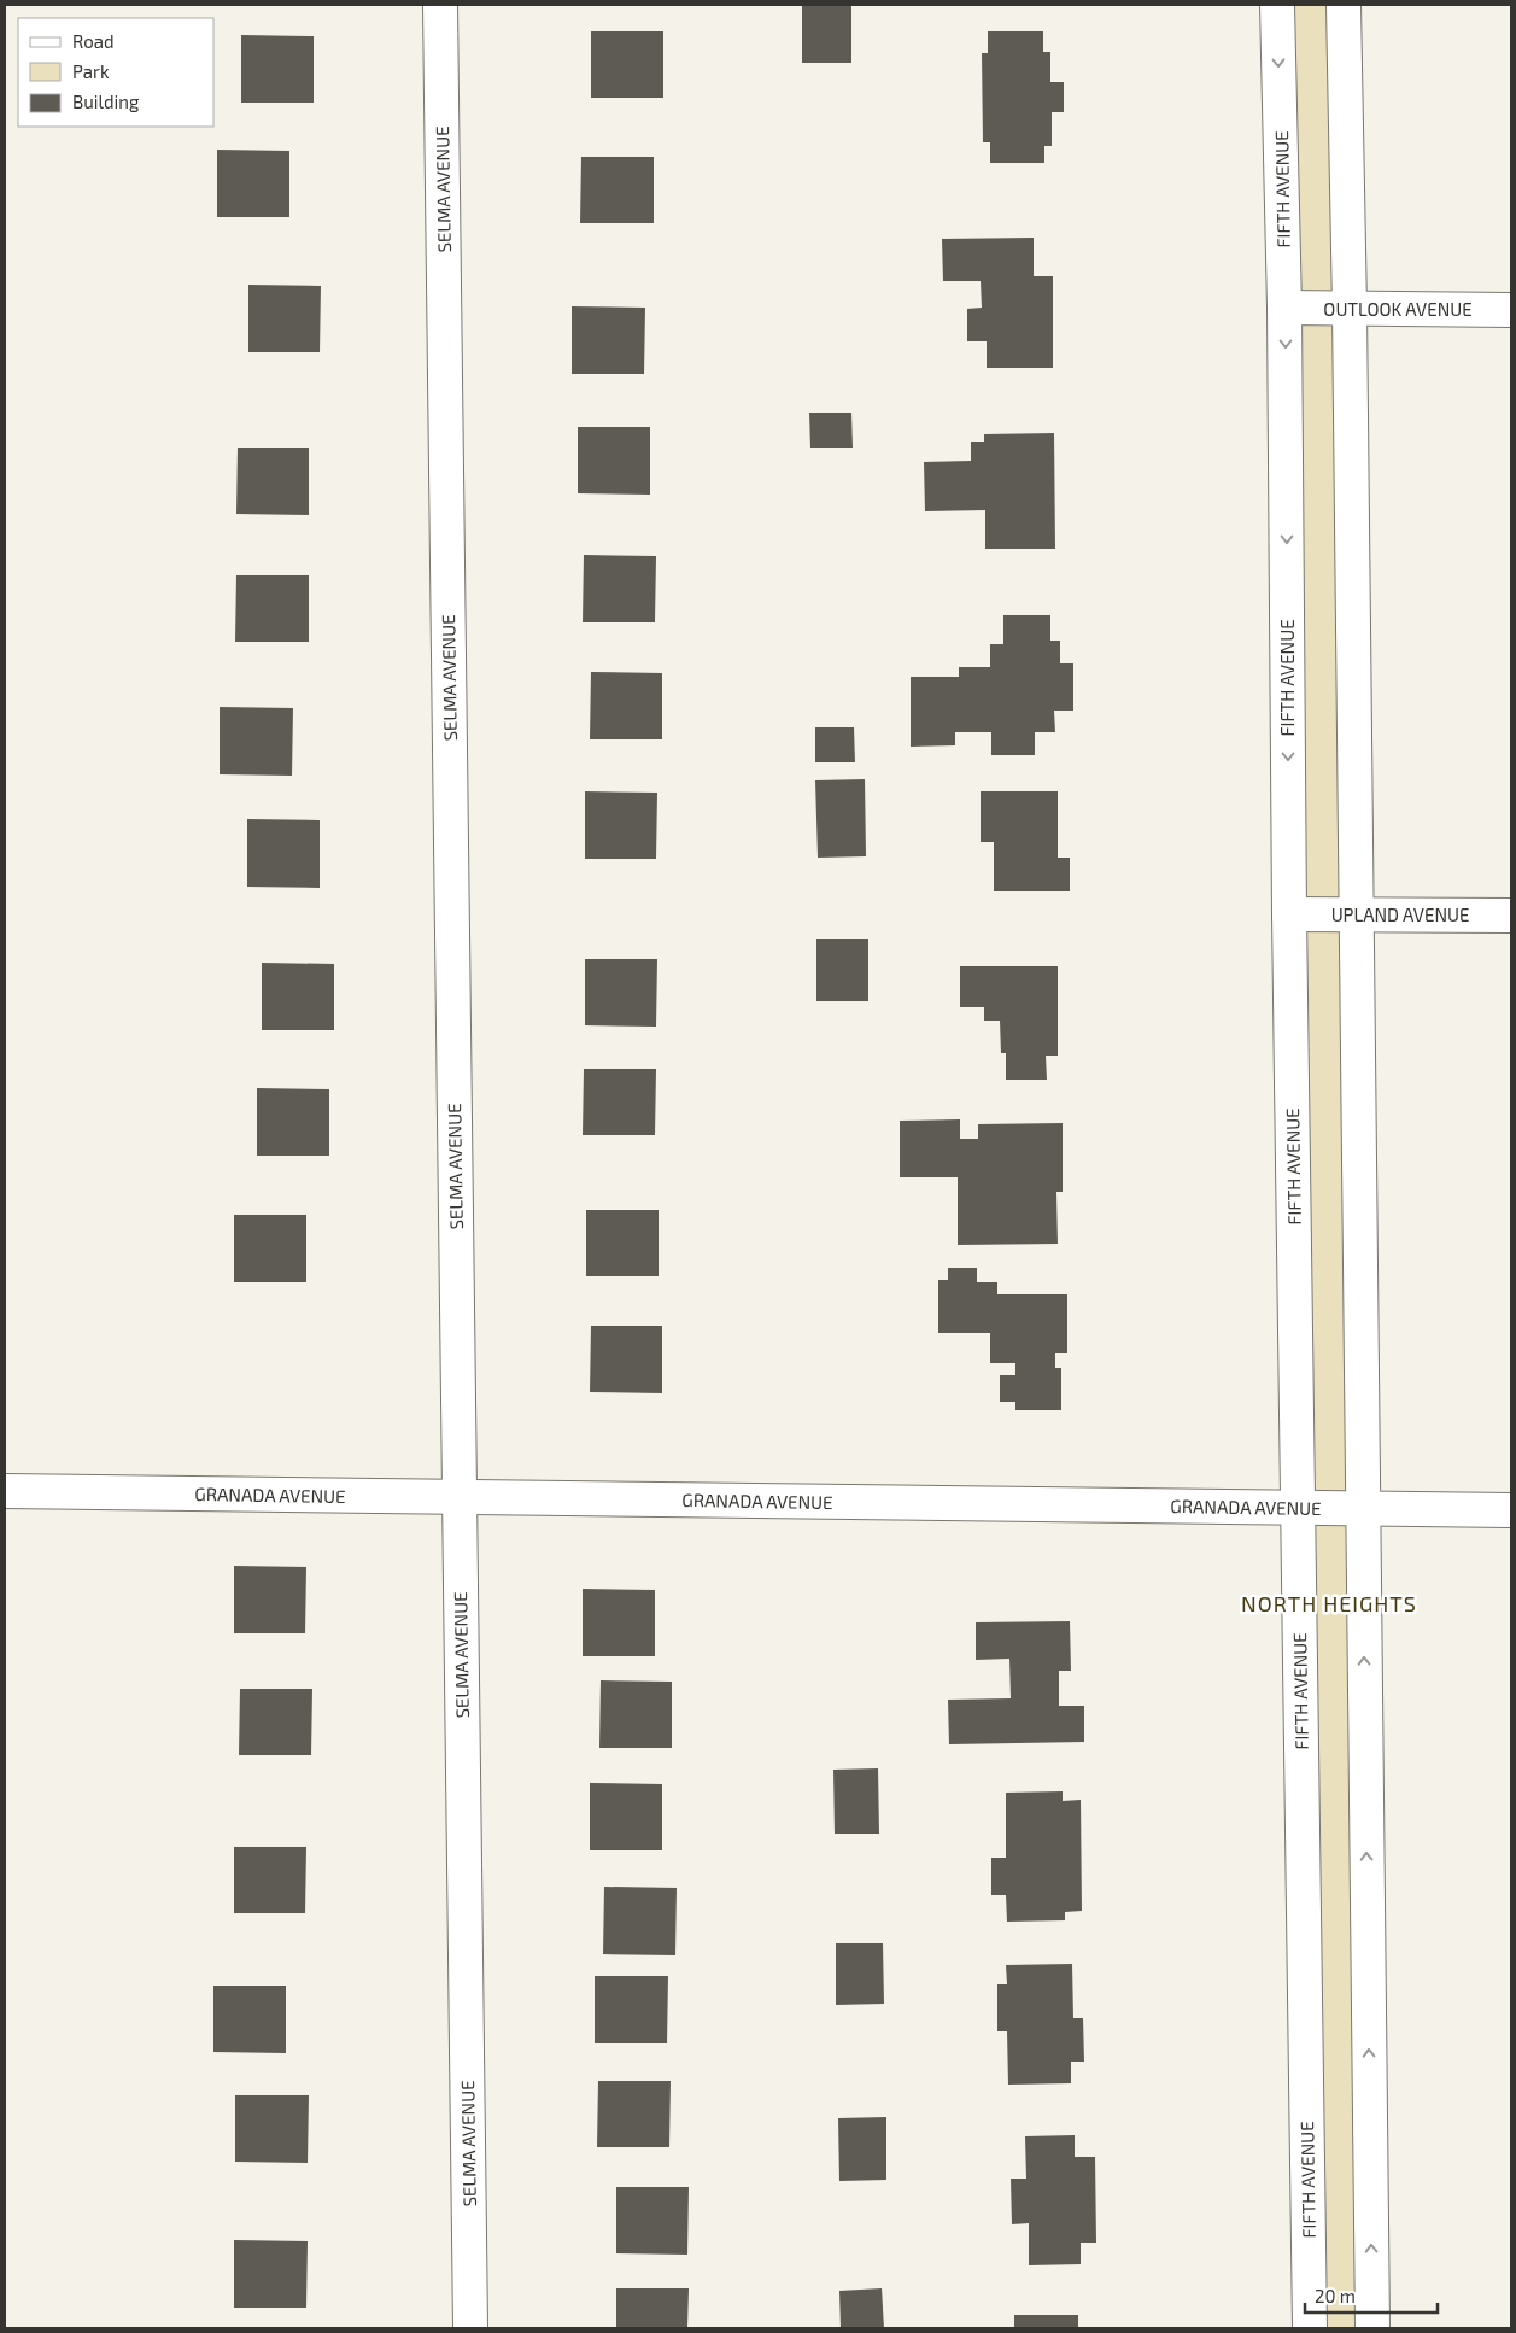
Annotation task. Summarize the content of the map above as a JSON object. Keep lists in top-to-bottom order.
{
  "streets": {
    "street": [
      "SELMA AVENUE",
      "FIFTH AVENUE",
      "OUTLOOK AVENUE",
      "UPLAND AVENUE",
      "GRANADA AVENUE"
    ]
  },
  "crossings": [
    ["SELMA AVENUE", "GRANADA AVENUE"],
    ["FIFTH AVENUE", "OUTLOOK AVENUE"],
    ["FIFTH AVENUE", "UPLAND AVENUE"],
    ["FIFTH AVENUE", "GRANADA AVENUE"]
  ],
  "districts": ["NORTH HEIGHTS"],
  "legend": ["Road", "Park", "Building"],
  "scale_bar": "20 m"
}
